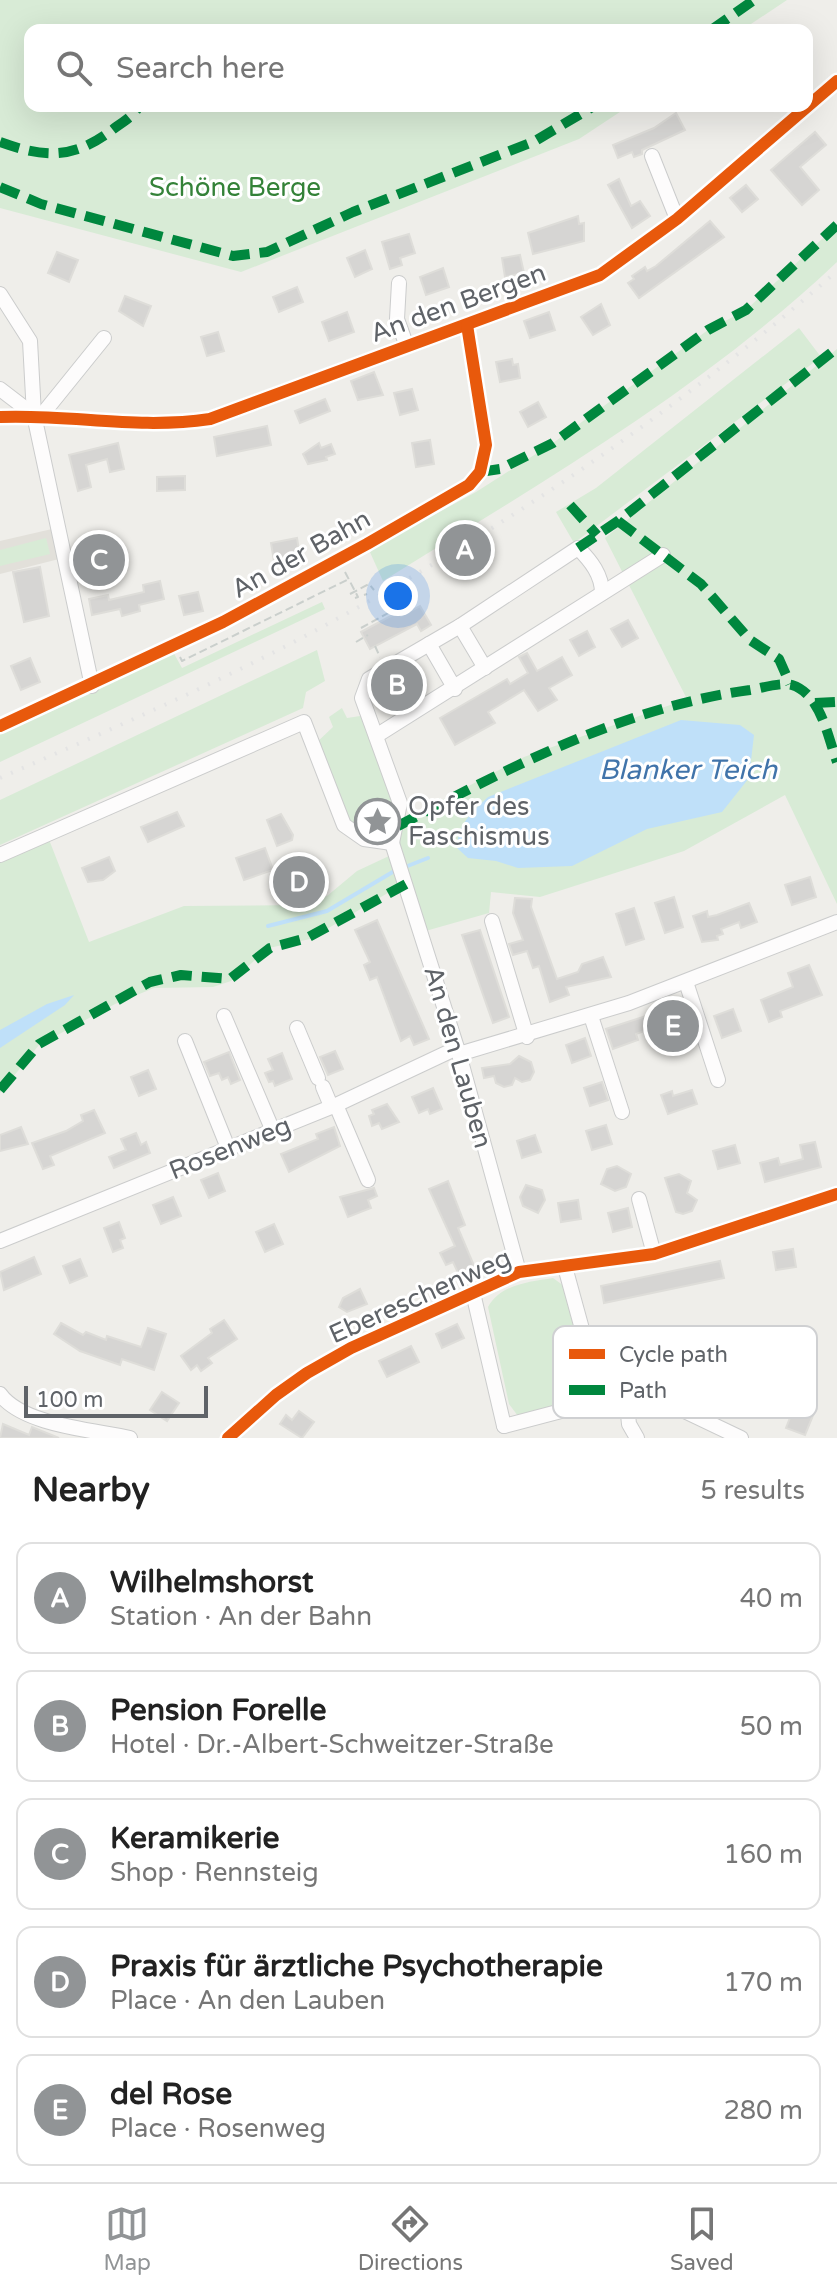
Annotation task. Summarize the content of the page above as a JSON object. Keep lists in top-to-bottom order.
{
  "streets": {
    "street": [
      "An den Bergen",
      "An der Bahn",
      "An den Lauben",
      "Rosenweg",
      "Ebereschenweg"
    ]
  },
  "crossings": [
    ["An den Bergen", "An der Bahn"],
    ["An den Lauben", "Rosenweg"],
    ["An den Lauben", "Ebereschenweg"]
  ],
  "water": ["Blanker Teich"],
  "parks": ["Schöne Berge"],
  "places": {
    "place": ["Opfer des Faschismus"]
  },
  "legend": ["Cycle path", "Path"],
  "scale_bar": "100 m",
  "page": {
    "search": "Search here",
    "pins": [
      "A",
      "C",
      "B",
      "D",
      "E"
    ],
    "scale": "100 m",
    "heading": ["Nearby", "5 results"],
    "list": [
      {
        "mark": "A",
        "name": "Wilhelmshorst",
        "note": "Station · An der Bahn",
        "value": "40 m"
      },
      {
        "mark": "B",
        "name": "Pension Forelle",
        "note": "Hotel · Dr.-Albert-Schweitzer-Straße",
        "value": "50 m"
      },
      {
        "mark": "C",
        "name": "Keramikerie",
        "note": "Shop · Rennsteig",
        "value": "160 m"
      },
      {
        "mark": "D",
        "name": "Praxis für ärztliche Psychotherapie",
        "note": "Place · An den Lauben",
        "value": "170 m"
      },
      {
        "mark": "E",
        "name": "del Rose",
        "note": "Place · Rosenweg",
        "value": "280 m"
      }
    ],
    "nav": ["Map", "Directions", "Saved"]
  }
}
